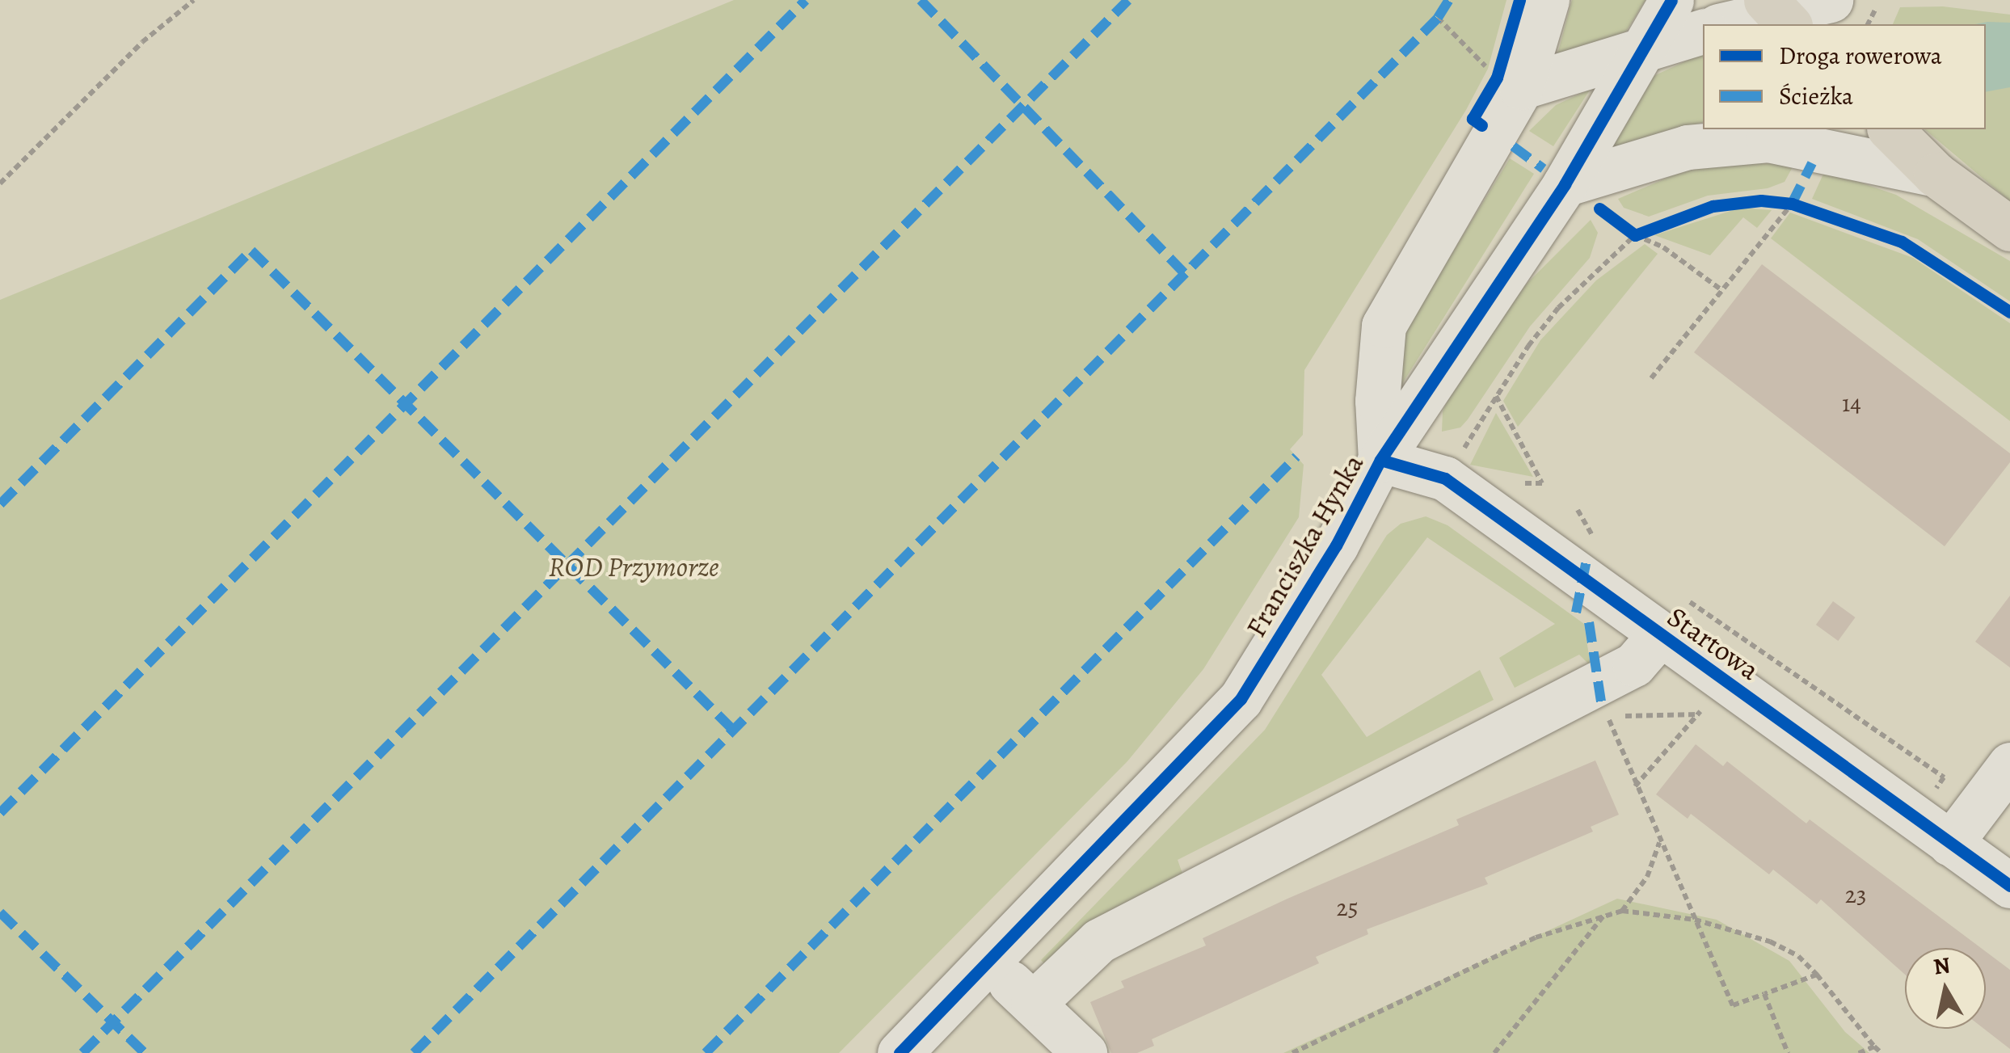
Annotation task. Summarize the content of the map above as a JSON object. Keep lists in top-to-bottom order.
{
  "streets": {
    "street": ["Franciszka Hynka", "Startowa"]
  },
  "crossings": [
    ["Franciszka Hynka", "Startowa"]
  ],
  "parks": ["ROD Przymorze"],
  "house_numbers": ["14", "23", "25"],
  "legend": ["Droga rowerowa", "Ścieżka"],
  "north": "top"
}
